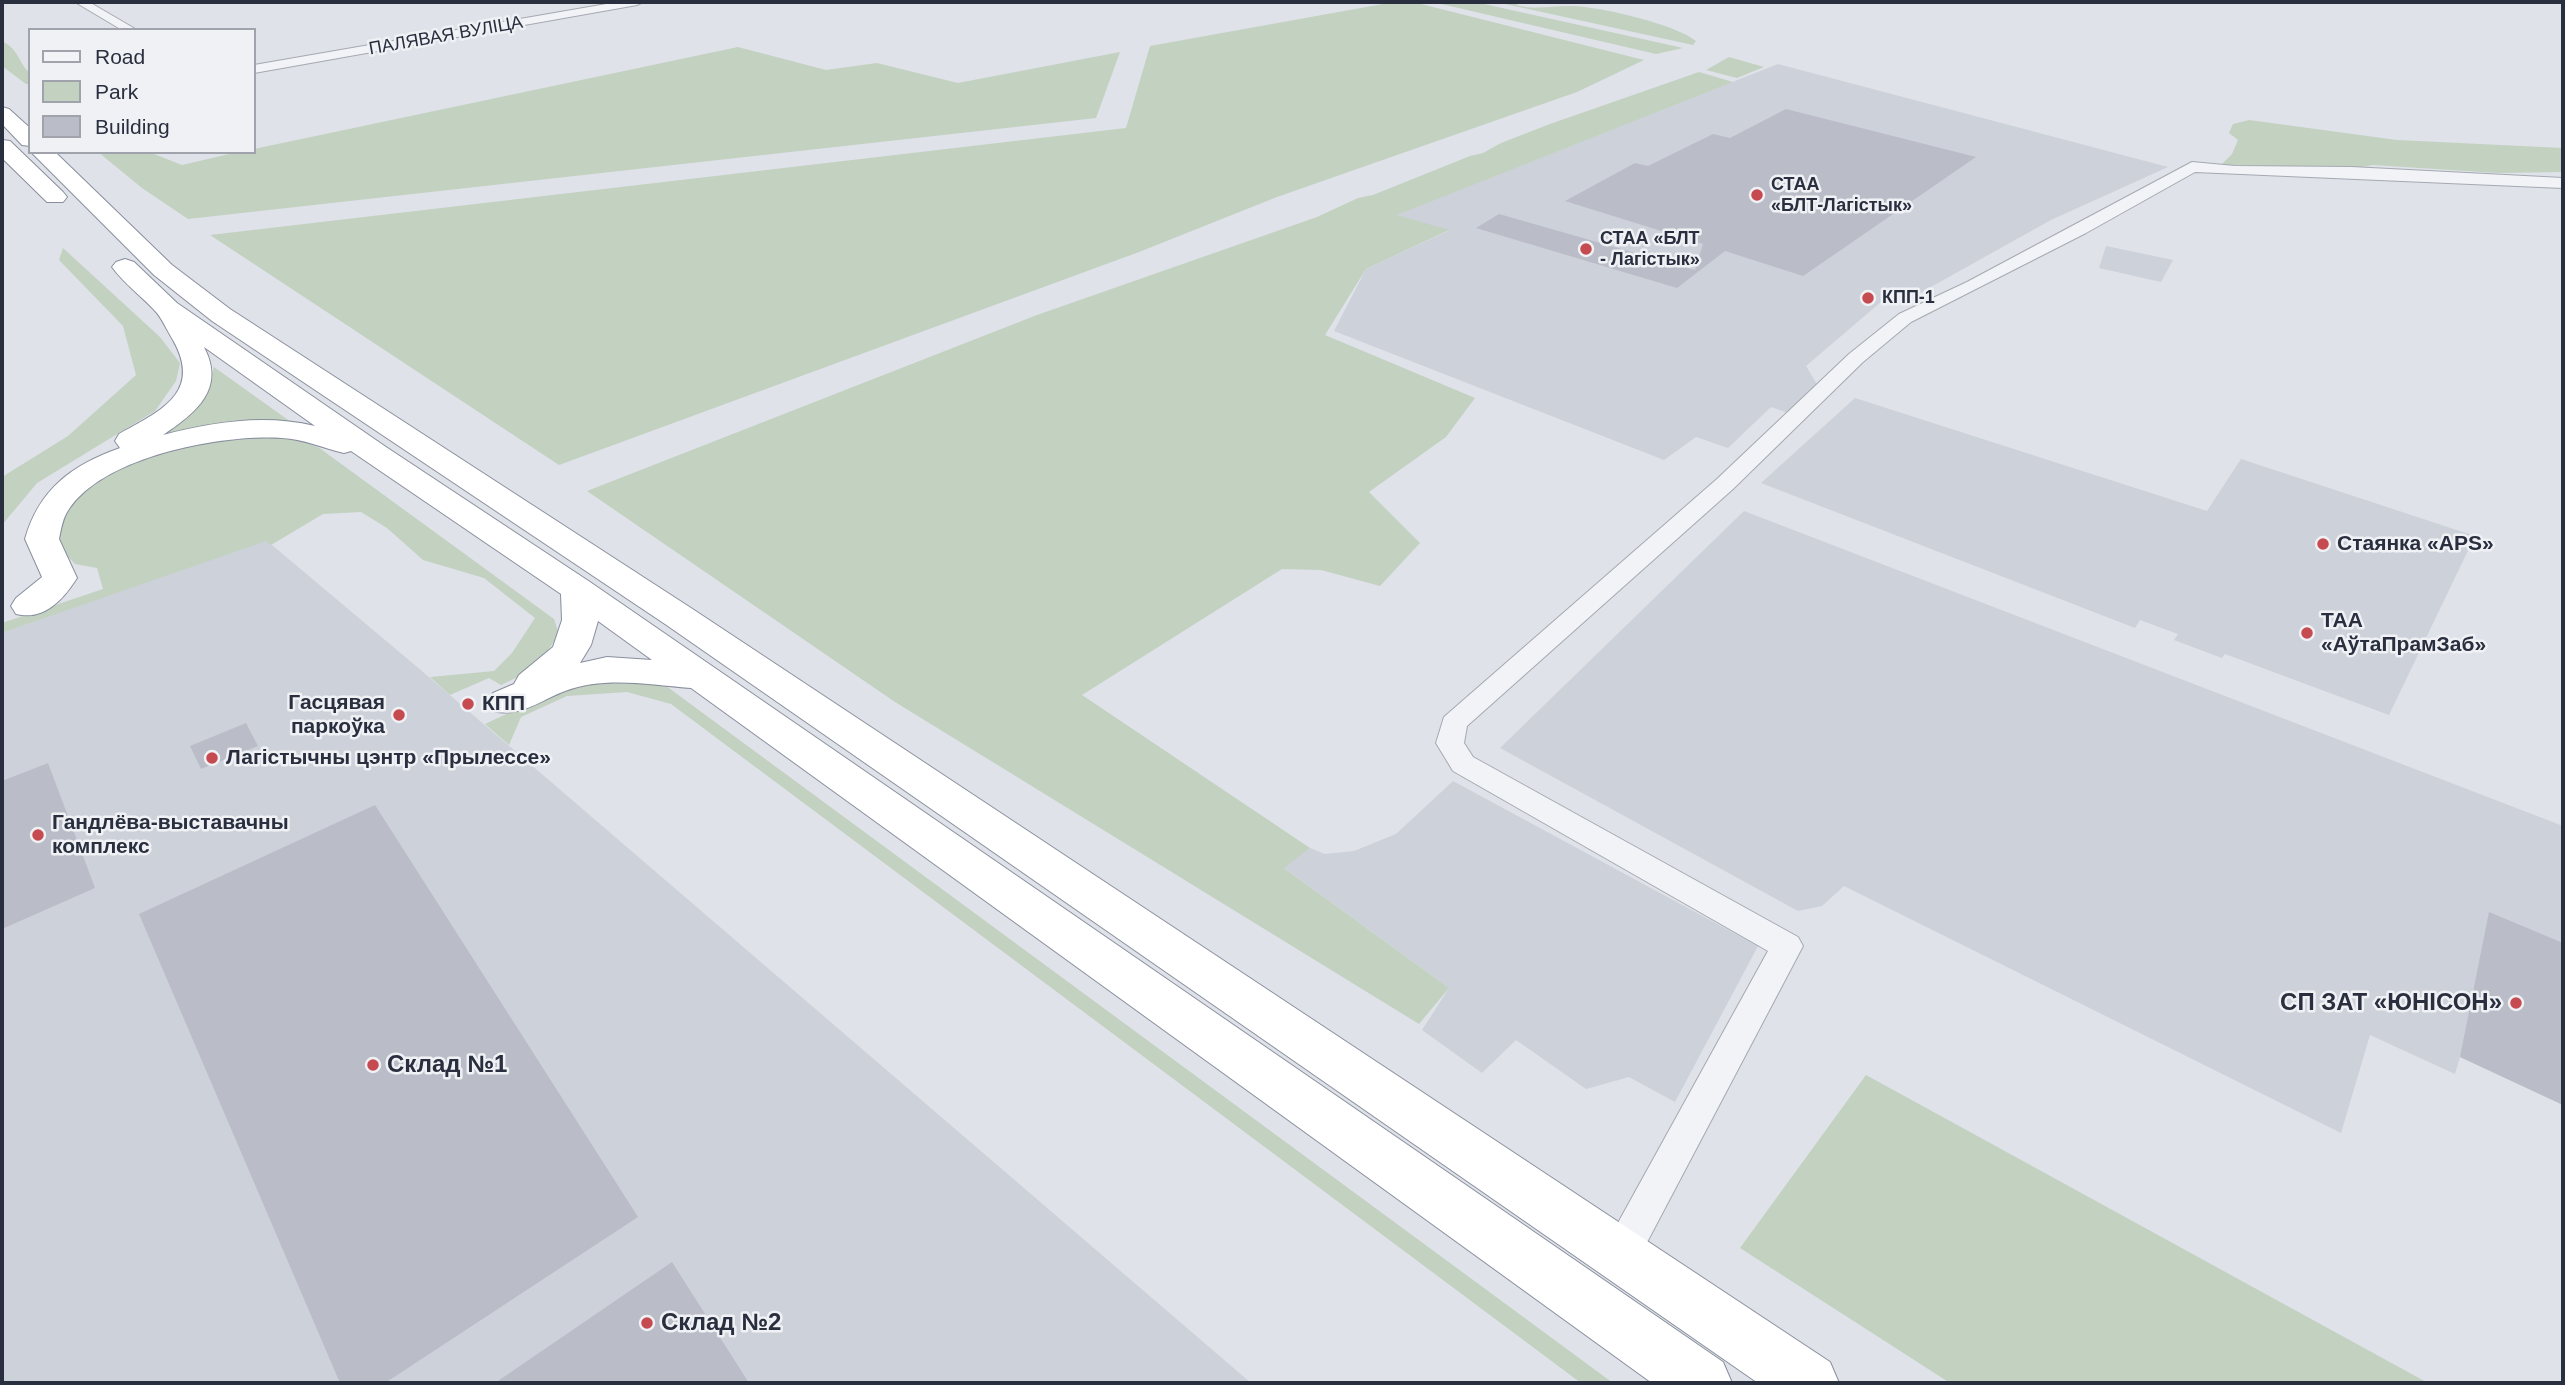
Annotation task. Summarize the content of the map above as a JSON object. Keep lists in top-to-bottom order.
{
  "streets": {
    "street": ["ПАЛЯВАЯ ВУЛІЦА"]
  },
  "places": [
    "СТАА «БЛТ-Лагістык»",
    "СТАА «БЛТ - Лагістык»",
    "КПП-1",
    "Стаянка «APS»",
    "ТАА «АўтаПрамЗаб»",
    "КПП",
    "Гасцявая паркоўка",
    "Лагістычны цэнтр «Прылессе»",
    "Гандлёва-выставачны комплекс",
    "СП ЗАТ «ЮНІСОН»",
    "Склад №1",
    "Склад №2"
  ],
  "legend": ["Road", "Park", "Building"]
}
